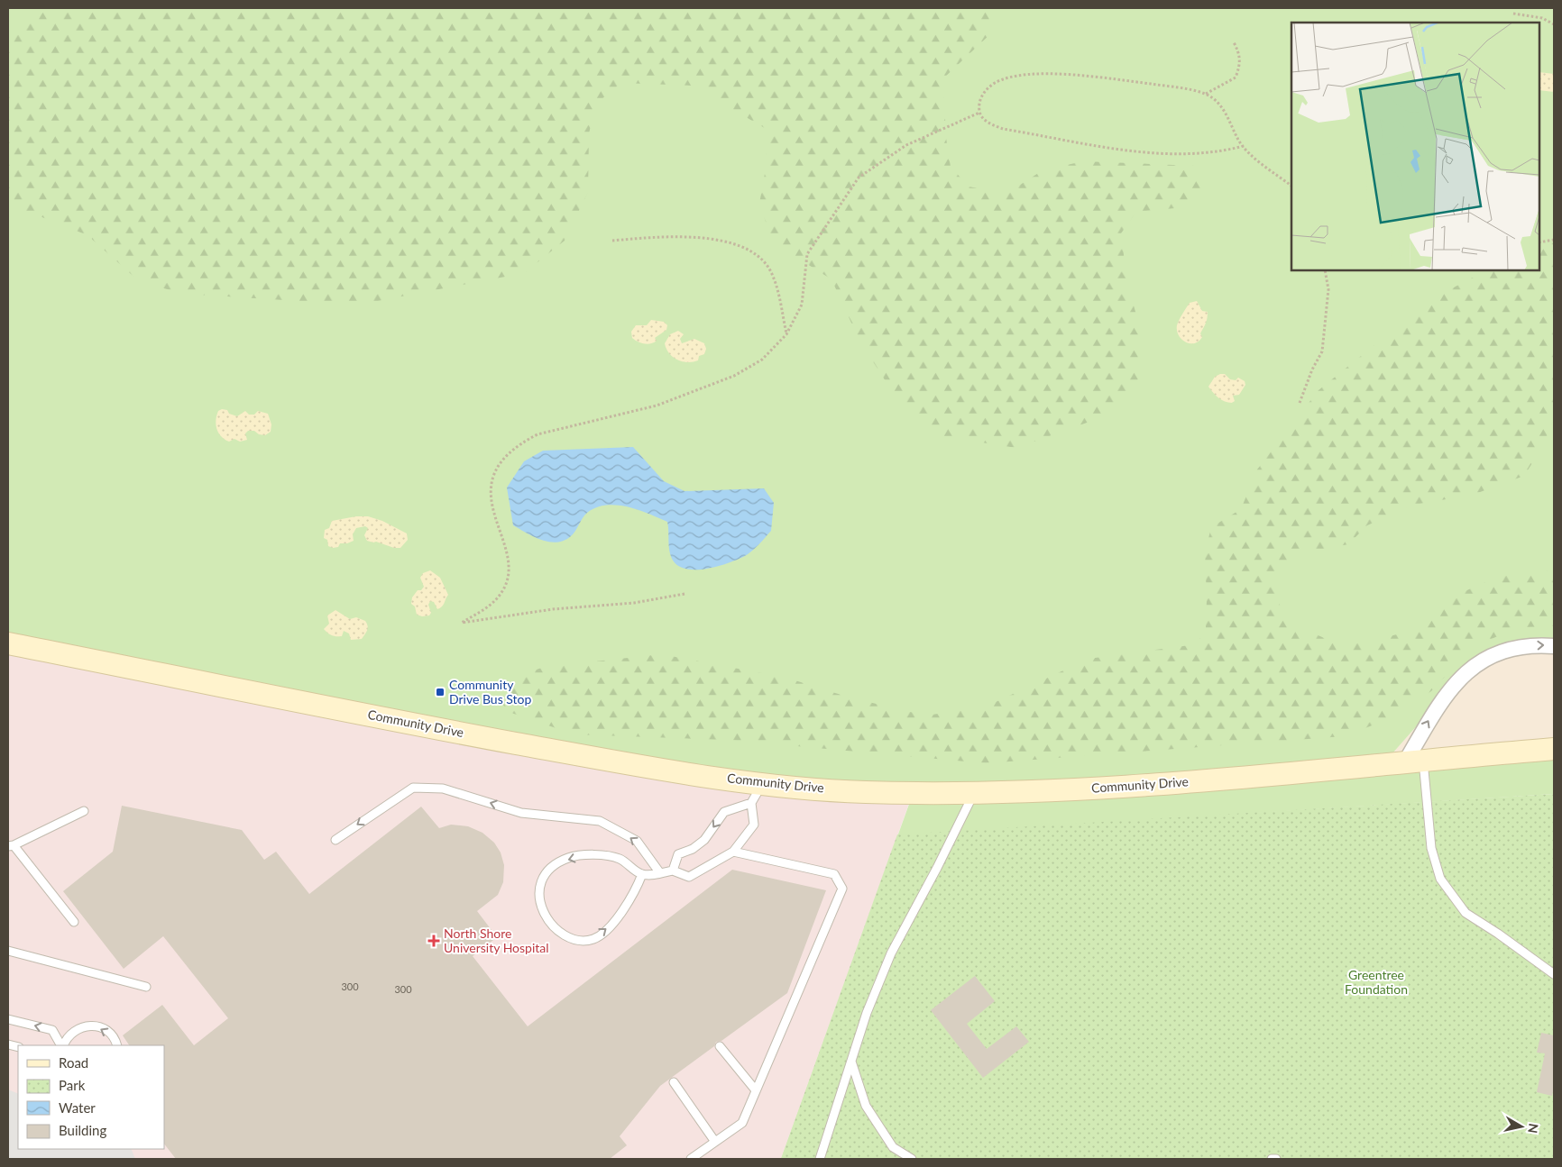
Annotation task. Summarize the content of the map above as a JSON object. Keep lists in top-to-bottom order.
{
  "streets": {
    "main road": ["Community Drive"]
  },
  "parks": ["Greentree Foundation"],
  "places": {
    "transit": ["Community Drive Bus Stop"],
    "health": ["North Shore University Hospital"]
  },
  "house_numbers": ["300", "300"],
  "legend": [
    "Road",
    "Park",
    "Water",
    "Building"
  ],
  "north": "right"
}
